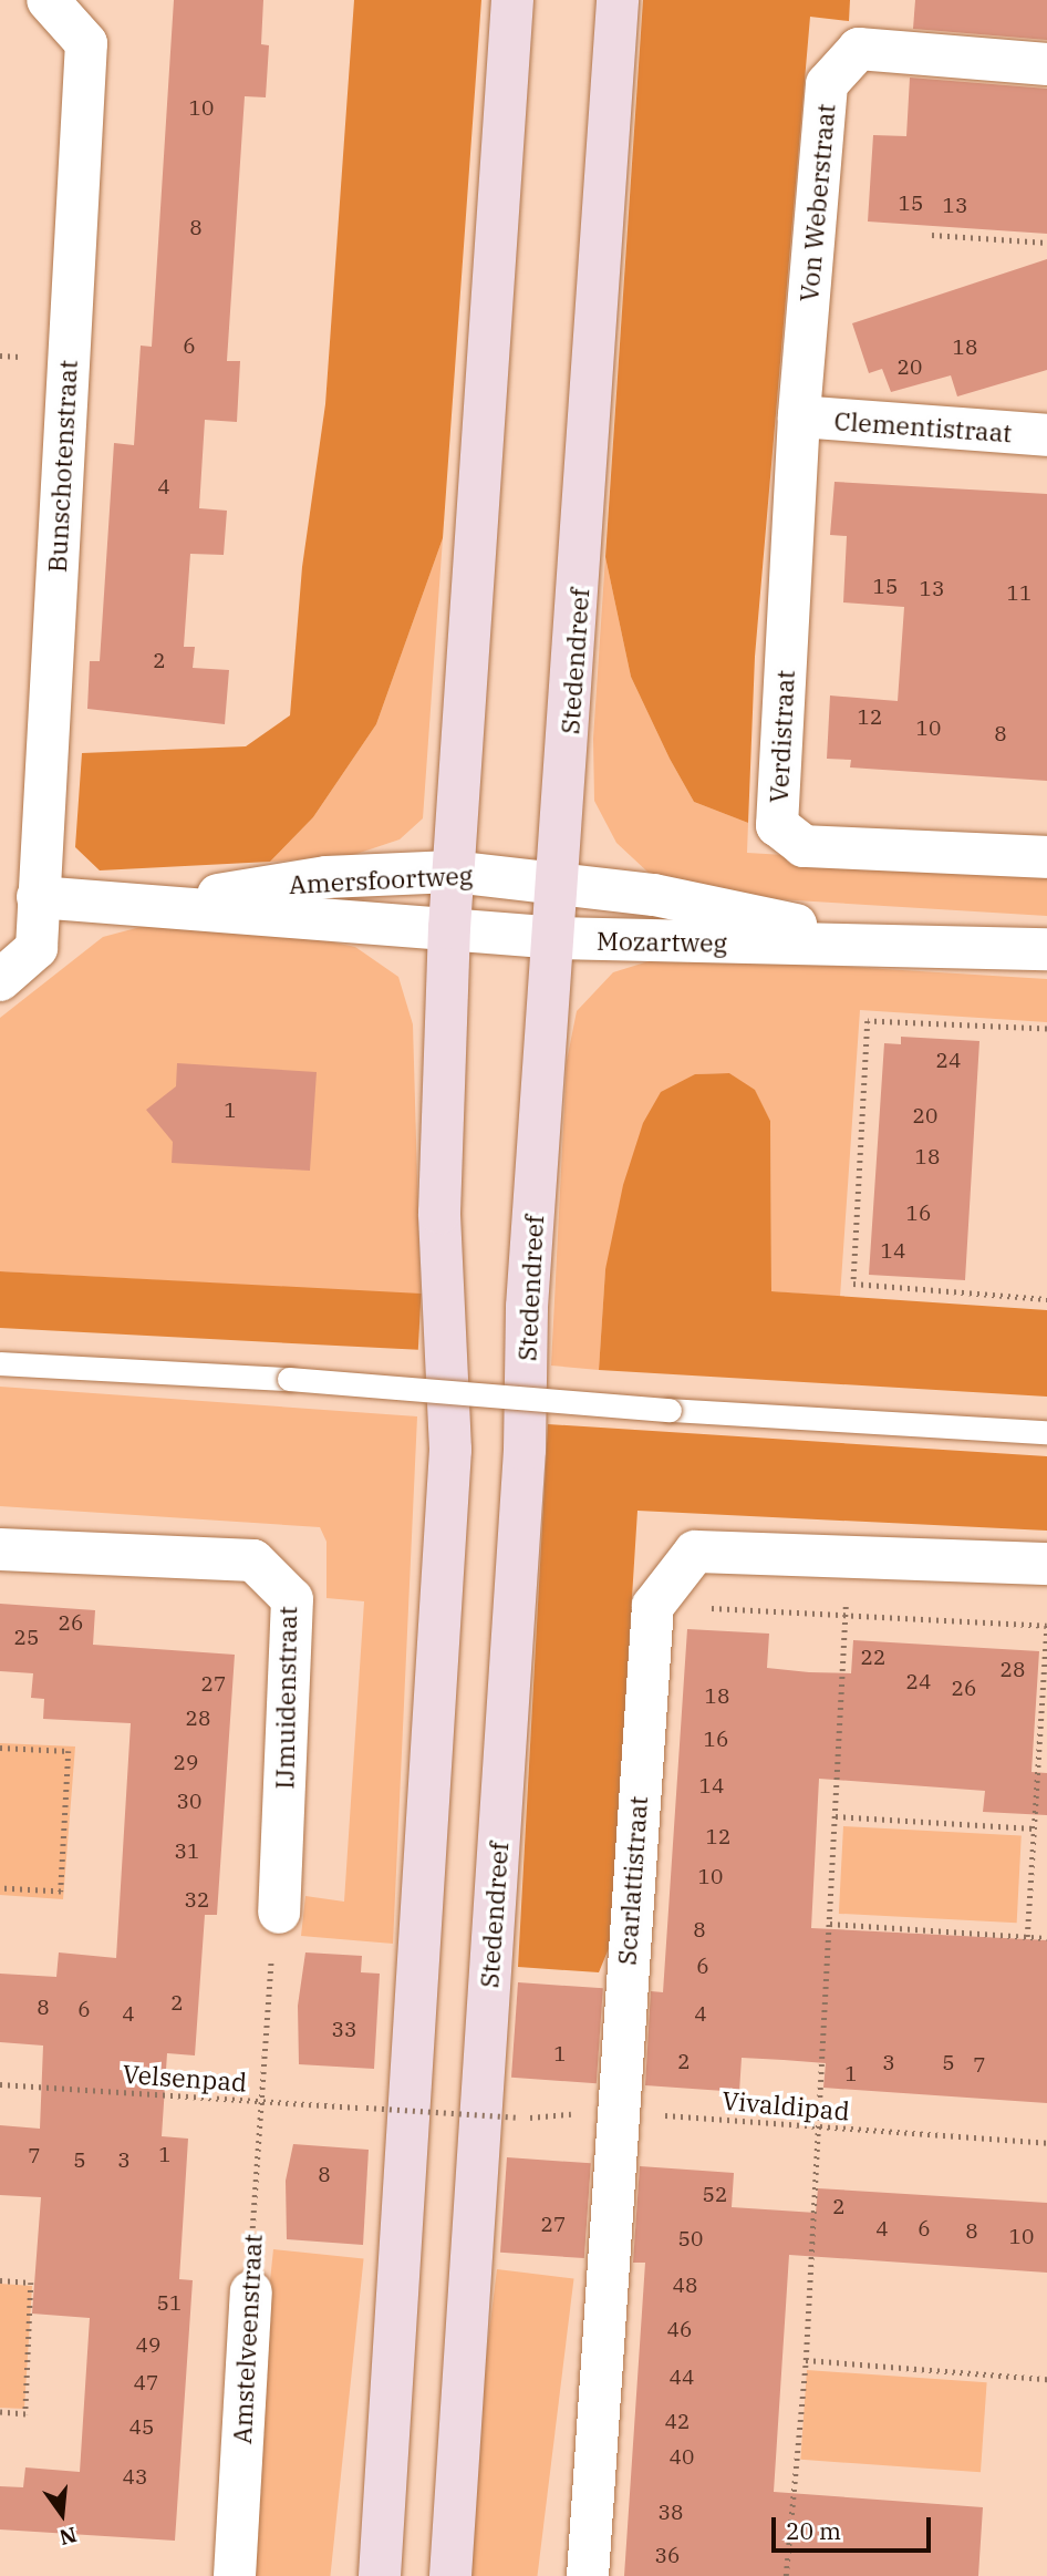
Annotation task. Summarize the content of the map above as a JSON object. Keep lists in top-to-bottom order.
{
  "streets": {
    "main road": ["Stedendreef"],
    "street": [
      "Von Weberstraat",
      "Clementistraat",
      "Bunschotenstraat",
      "Verdistraat",
      "Amersfoortweg",
      "Mozartweg",
      "IJmuidenstraat",
      "Scarlattistraat",
      "Amstelveenstraat"
    ],
    "path": ["Velsenpad", "Vivaldipad"]
  },
  "crossings": [
    ["Von Weberstraat", "Clementistraat"],
    ["Von Weberstraat", "Verdistraat"],
    ["Clementistraat", "Verdistraat"],
    ["Bunschotenstraat", "Amersfoortweg"],
    ["Stedendreef", "Amersfoortweg"],
    ["Stedendreef", "Mozartweg"],
    ["Amersfoortweg", "Mozartweg"],
    ["Scarlattistraat", "Vivaldipad"],
    ["Velsenpad", "Vivaldipad"],
    ["Velsenpad", "Amstelveenstraat"]
  ],
  "house_numbers": [
    "10",
    "15",
    "13",
    "8",
    "6",
    "18",
    "20",
    "4",
    "15",
    "13",
    "11",
    "2",
    "12",
    "10",
    "8",
    "24",
    "1",
    "20",
    "18",
    "16",
    "14",
    "26",
    "25",
    "22",
    "28",
    "24",
    "27",
    "26",
    "18",
    "28",
    "16",
    "29",
    "14",
    "30",
    "12",
    "31",
    "10",
    "32",
    "8",
    "6",
    "2",
    "8",
    "6",
    "4",
    "4",
    "33",
    "1",
    "2",
    "3",
    "5",
    "7",
    "1",
    "1",
    "7",
    "5",
    "3",
    "8",
    "52",
    "2",
    "27",
    "4",
    "6",
    "8",
    "10",
    "50",
    "48",
    "51",
    "46",
    "49",
    "44",
    "47",
    "42",
    "45",
    "40",
    "43",
    "38",
    "36"
  ],
  "scale_bar": "20 m",
  "north": "bottom"
}
